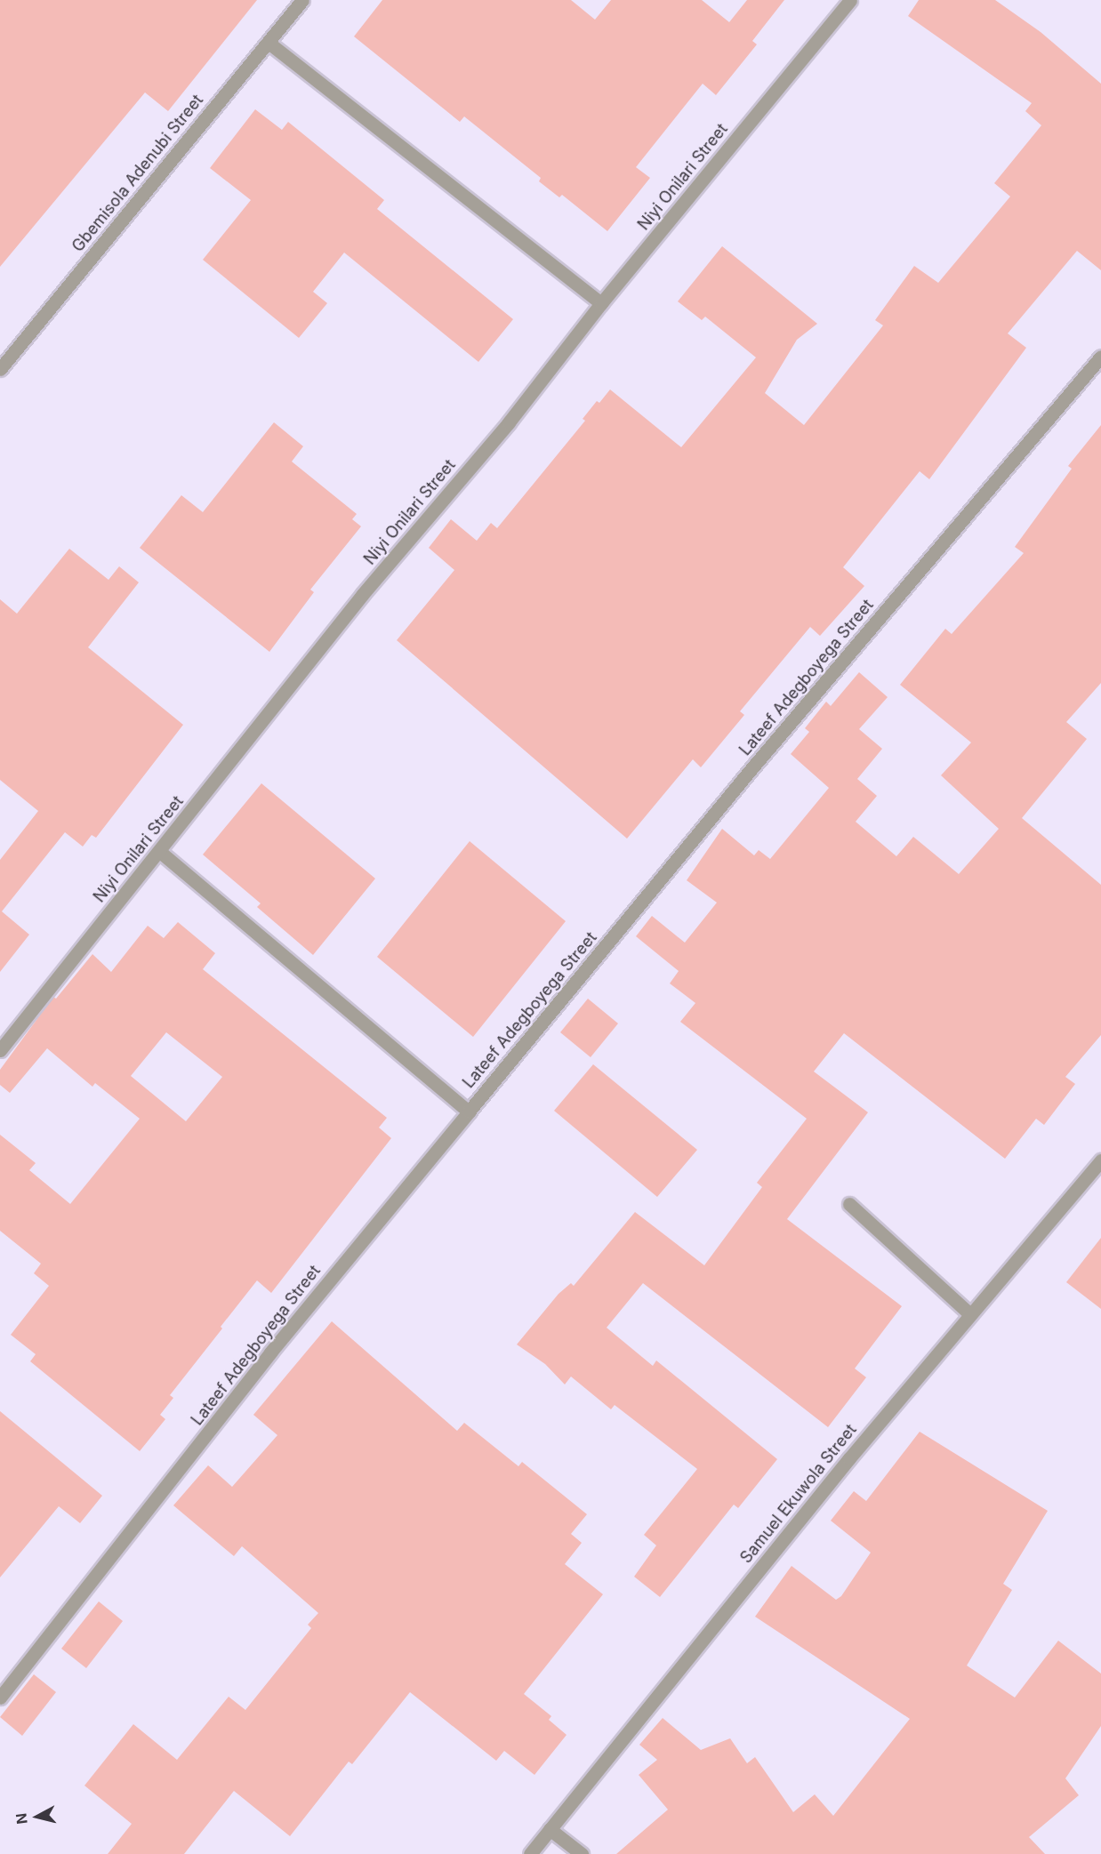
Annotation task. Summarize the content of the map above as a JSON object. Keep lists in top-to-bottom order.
{
  "streets": {
    "street": [
      "Gbemisola Adenubi Street",
      "Niyi Onilari Street",
      "Lateef Adegboyega Street",
      "Samuel Ekuwola Street"
    ]
  },
  "north": "left"
}
